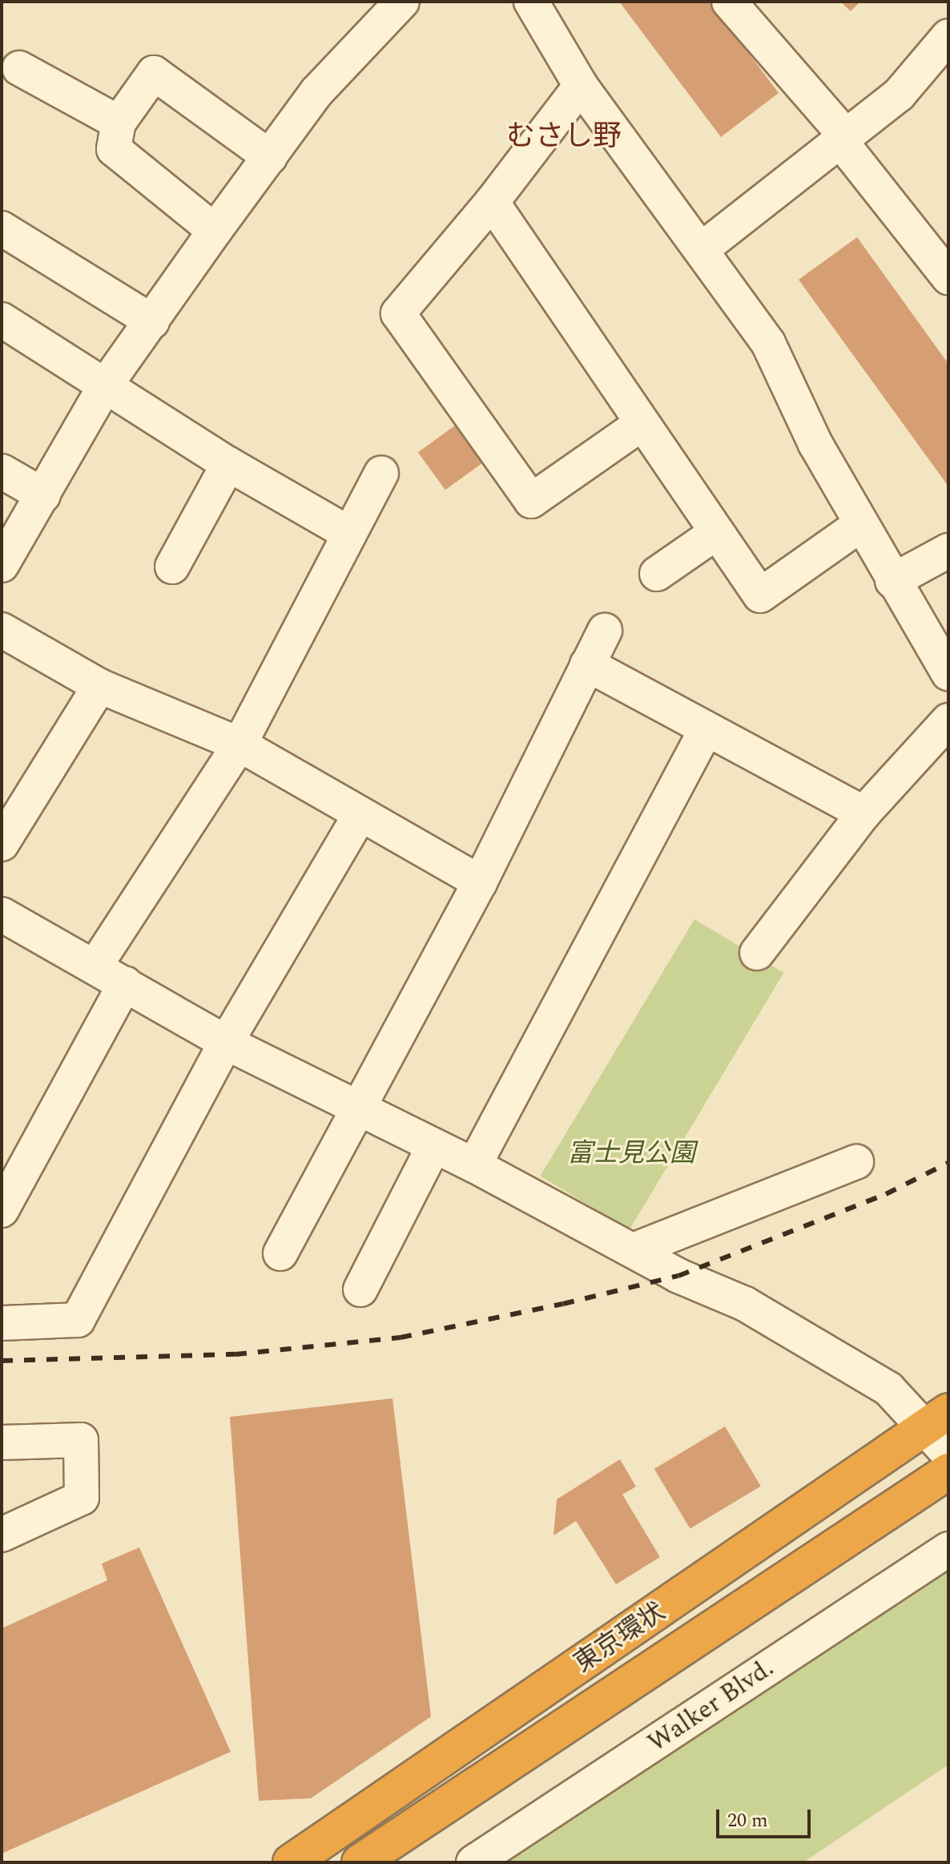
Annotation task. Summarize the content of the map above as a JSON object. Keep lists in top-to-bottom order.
{
  "streets": {
    "highway": ["東京環状"],
    "street": ["Walker Blvd."]
  },
  "districts": ["むさし野"],
  "parks": ["富士見公園"],
  "scale_bar": "20 m"
}
